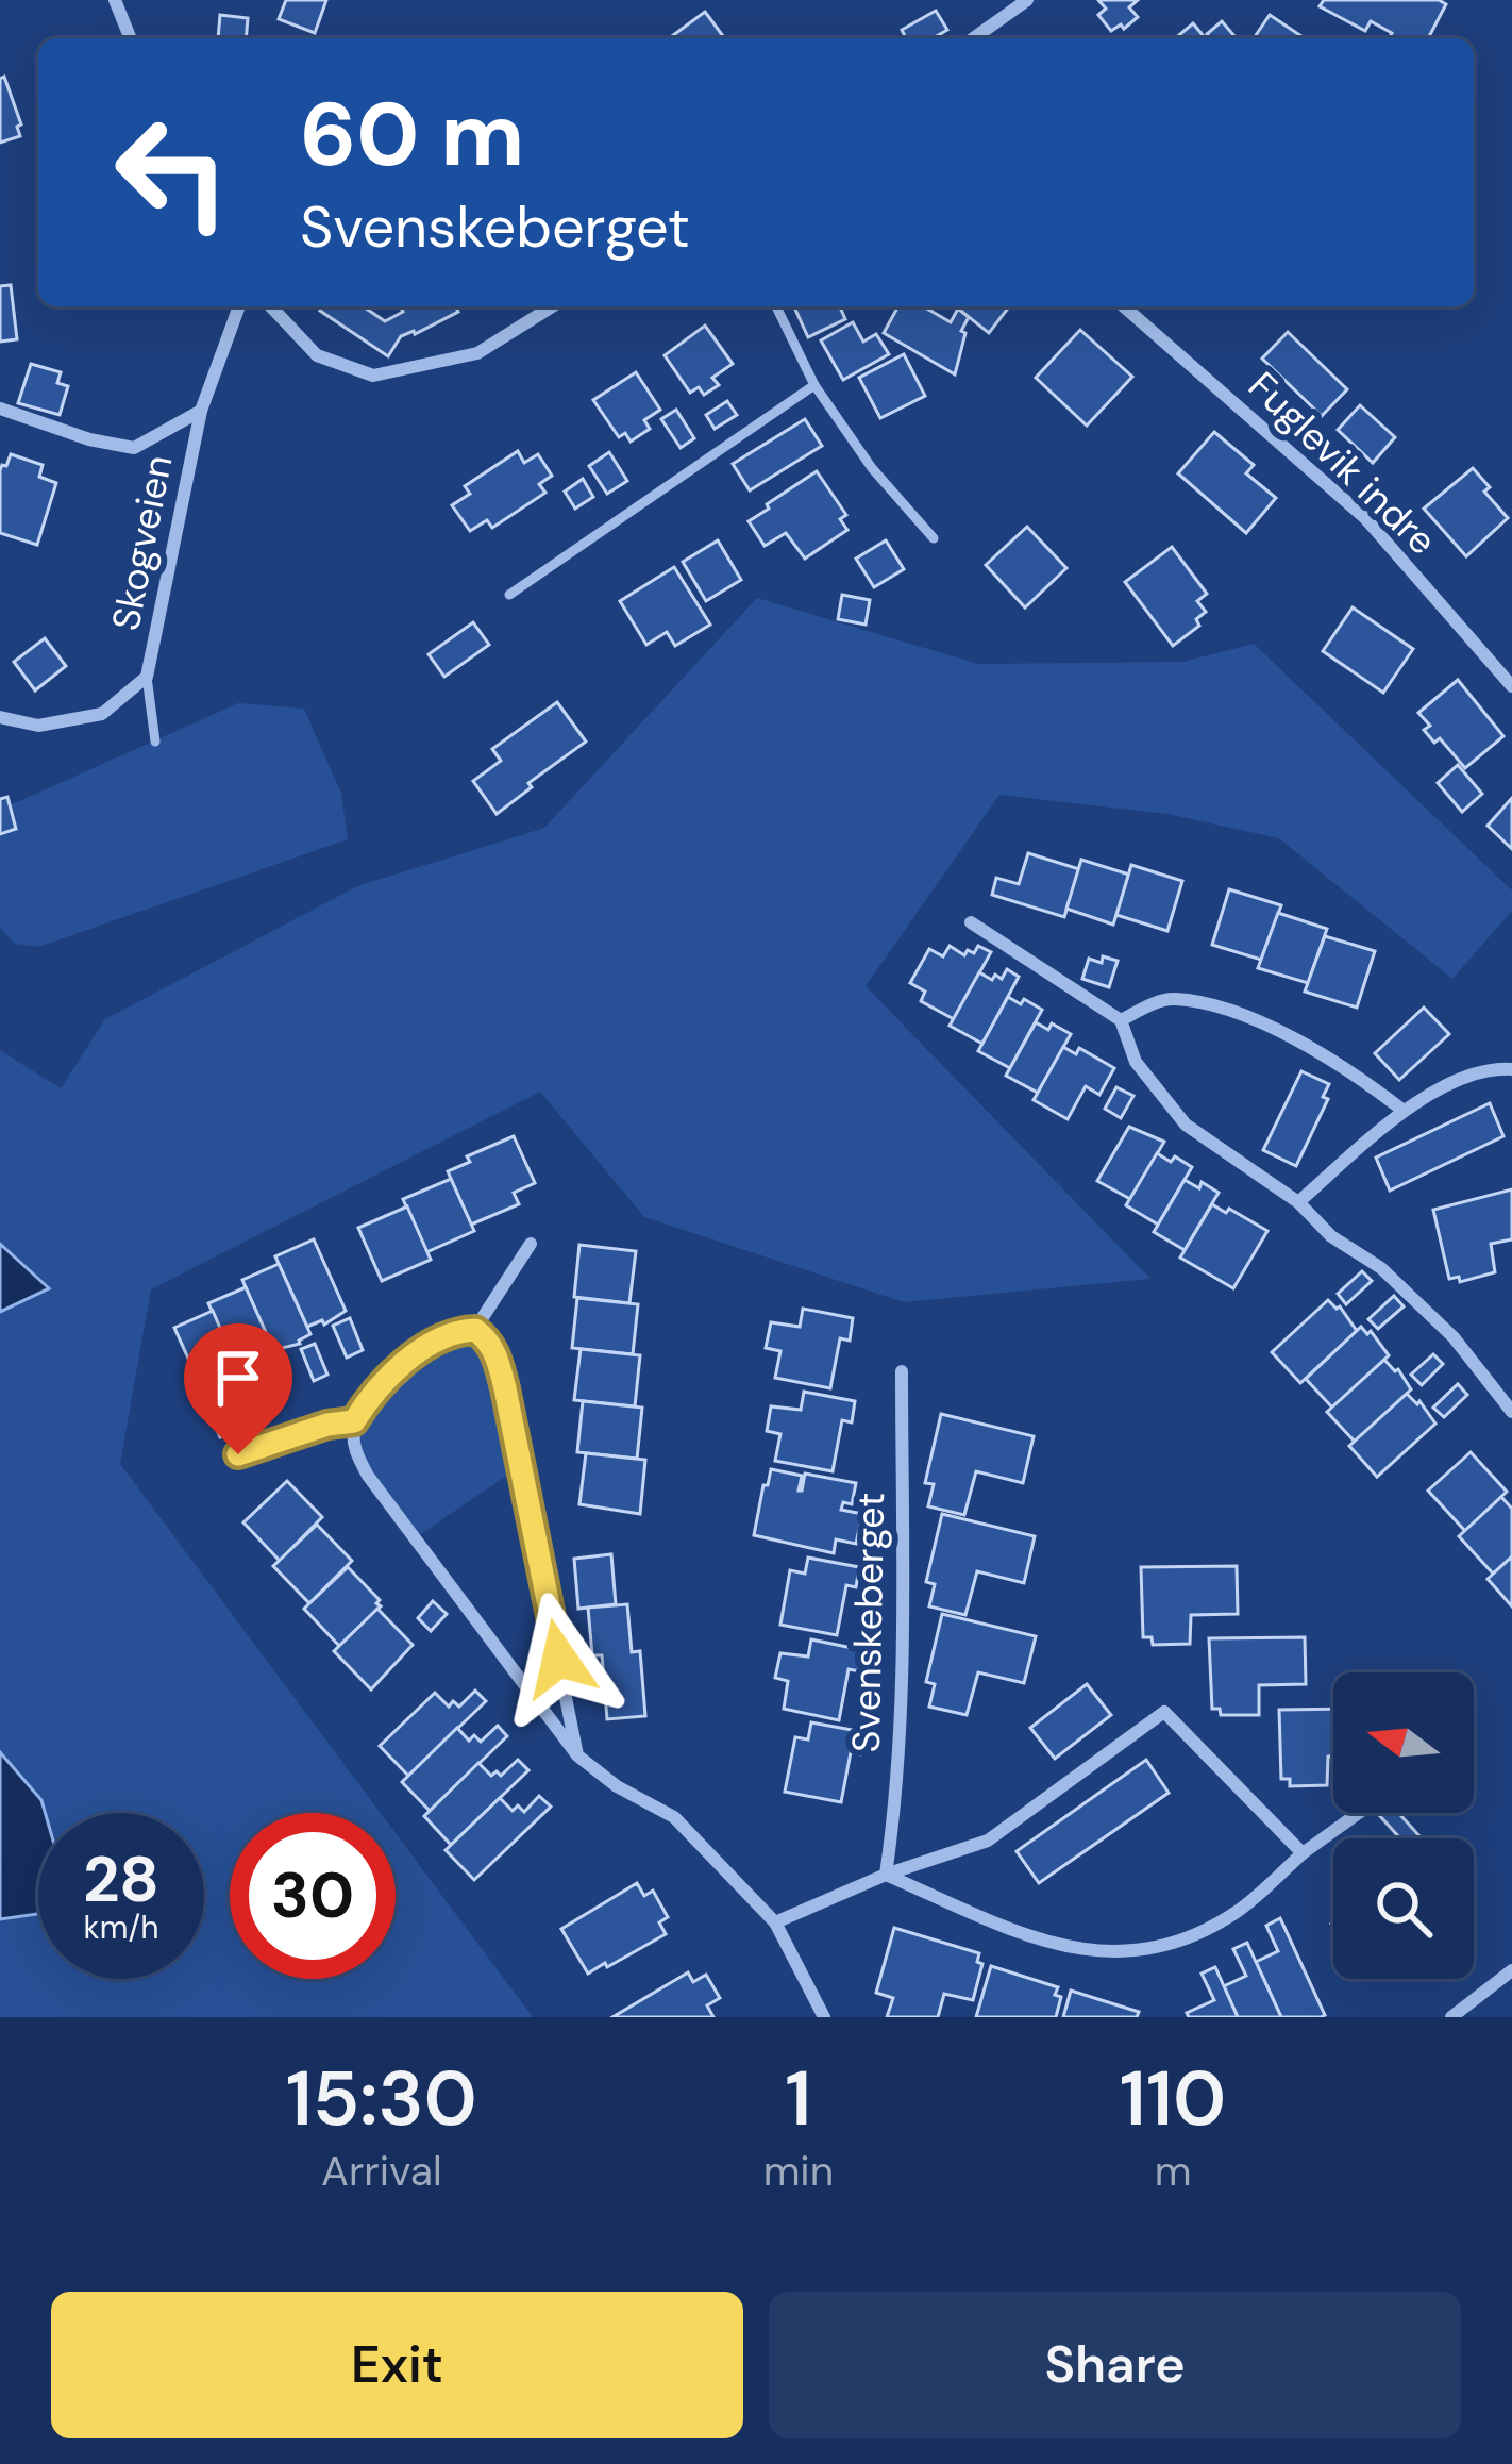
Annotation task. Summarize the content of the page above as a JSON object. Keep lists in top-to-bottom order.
{
  "streets": {
    "street": ["Fuglevik indre", "Skogveien", "Svenskeberget"]
  },
  "north": "left",
  "page": {
    "turn": ["60 m", "Svenskeberget"],
    "speed": "28 km/h",
    "limit": "30",
    "eta": [
      "15:30",
      "Arrival",
      "1",
      "min",
      "110",
      "m"
    ],
    "buttons": ["Exit", "Share"]
  }
}
